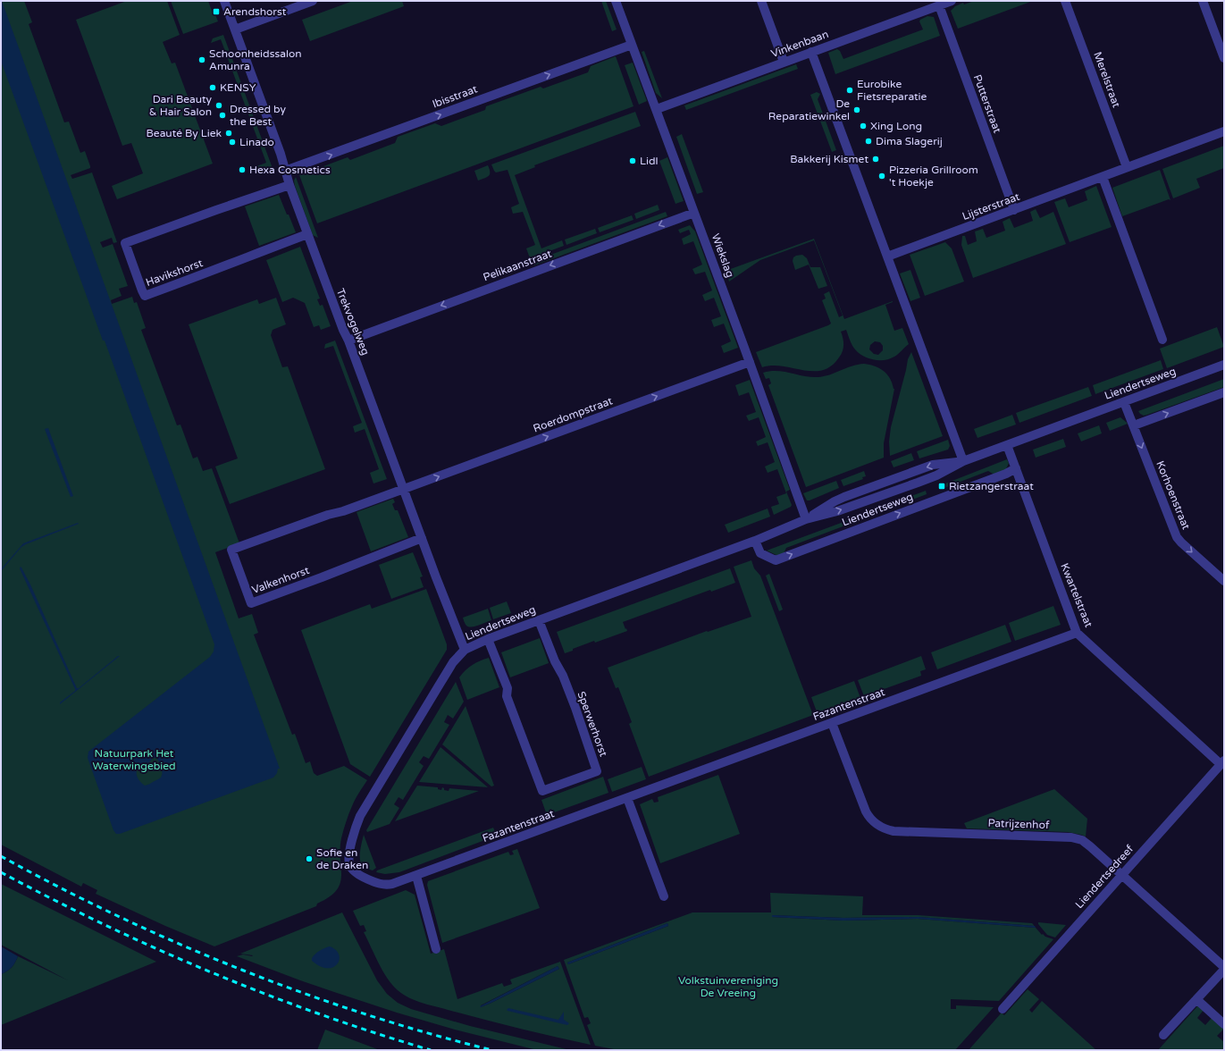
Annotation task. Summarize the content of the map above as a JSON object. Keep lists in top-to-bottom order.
{
  "streets": {
    "street": [
      "Vinkenbaan",
      "Merelstraat",
      "Ibisstraat",
      "Putterstraat",
      "Lijsterstraat",
      "Wiekslag",
      "Pelikaanstraat",
      "Havikshorst",
      "Trekvogelweg",
      "Liendertseweg",
      "Roerdompstraat",
      "Korhoenstraat",
      "Valkenhorst",
      "Kwartelstraat",
      "Fazantenstraat",
      "Sperwerhorst",
      "Patrijzenhof",
      "Liendertsedreef"
    ]
  },
  "crossings": [
    ["Vinkenbaan", "Putterstraat"],
    ["Vinkenbaan", "Wiekslag"],
    ["Merelstraat", "Lijsterstraat"],
    ["Ibisstraat", "Wiekslag"],
    ["Ibisstraat", "Trekvogelweg"],
    ["Putterstraat", "Lijsterstraat"],
    ["Wiekslag", "Pelikaanstraat"],
    ["Wiekslag", "Liendertseweg"],
    ["Wiekslag", "Roerdompstraat"],
    ["Pelikaanstraat", "Trekvogelweg"],
    ["Havikshorst", "Trekvogelweg"],
    ["Trekvogelweg", "Liendertseweg"],
    ["Trekvogelweg", "Roerdompstraat"],
    ["Trekvogelweg", "Valkenhorst"],
    ["Liendertseweg", "Korhoenstraat"],
    ["Liendertseweg", "Kwartelstraat"],
    ["Liendertseweg", "Fazantenstraat"],
    ["Liendertseweg", "Sperwerhorst"],
    ["Roerdompstraat", "Valkenhorst"],
    ["Kwartelstraat", "Fazantenstraat"],
    ["Kwartelstraat", "Liendertsedreef"],
    ["Fazantenstraat", "Patrijzenhof"],
    ["Patrijzenhof", "Liendertsedreef"]
  ],
  "one_way": [
    "Ibisstraat",
    "Pelikaanstraat",
    "Roerdompstraat",
    "Korhoenstraat"
  ],
  "parks": ["Natuurpark Het Waterwingebied", "Volkstuinvereniging De Vreeing"],
  "places": {
    "transit": ["Arendshorst", "Rietzangerstraat"],
    "other": [
      "Schoonheidssalon Amunra",
      "KENSY",
      "Eurobike Fietsreparatie",
      "Dari Beauty & Hair Salon",
      "De Reparatiewinkel",
      "Dressed by the Best",
      "Xing Long",
      "Beauté By Liek",
      "Dima Slagerij",
      "Linado",
      "Bakkerij Kismet",
      "Lidl",
      "Hexa Cosmetics",
      "Pizzeria Grillroom 't Hoekje",
      "Sofie en de Draken"
    ]
  }
}
